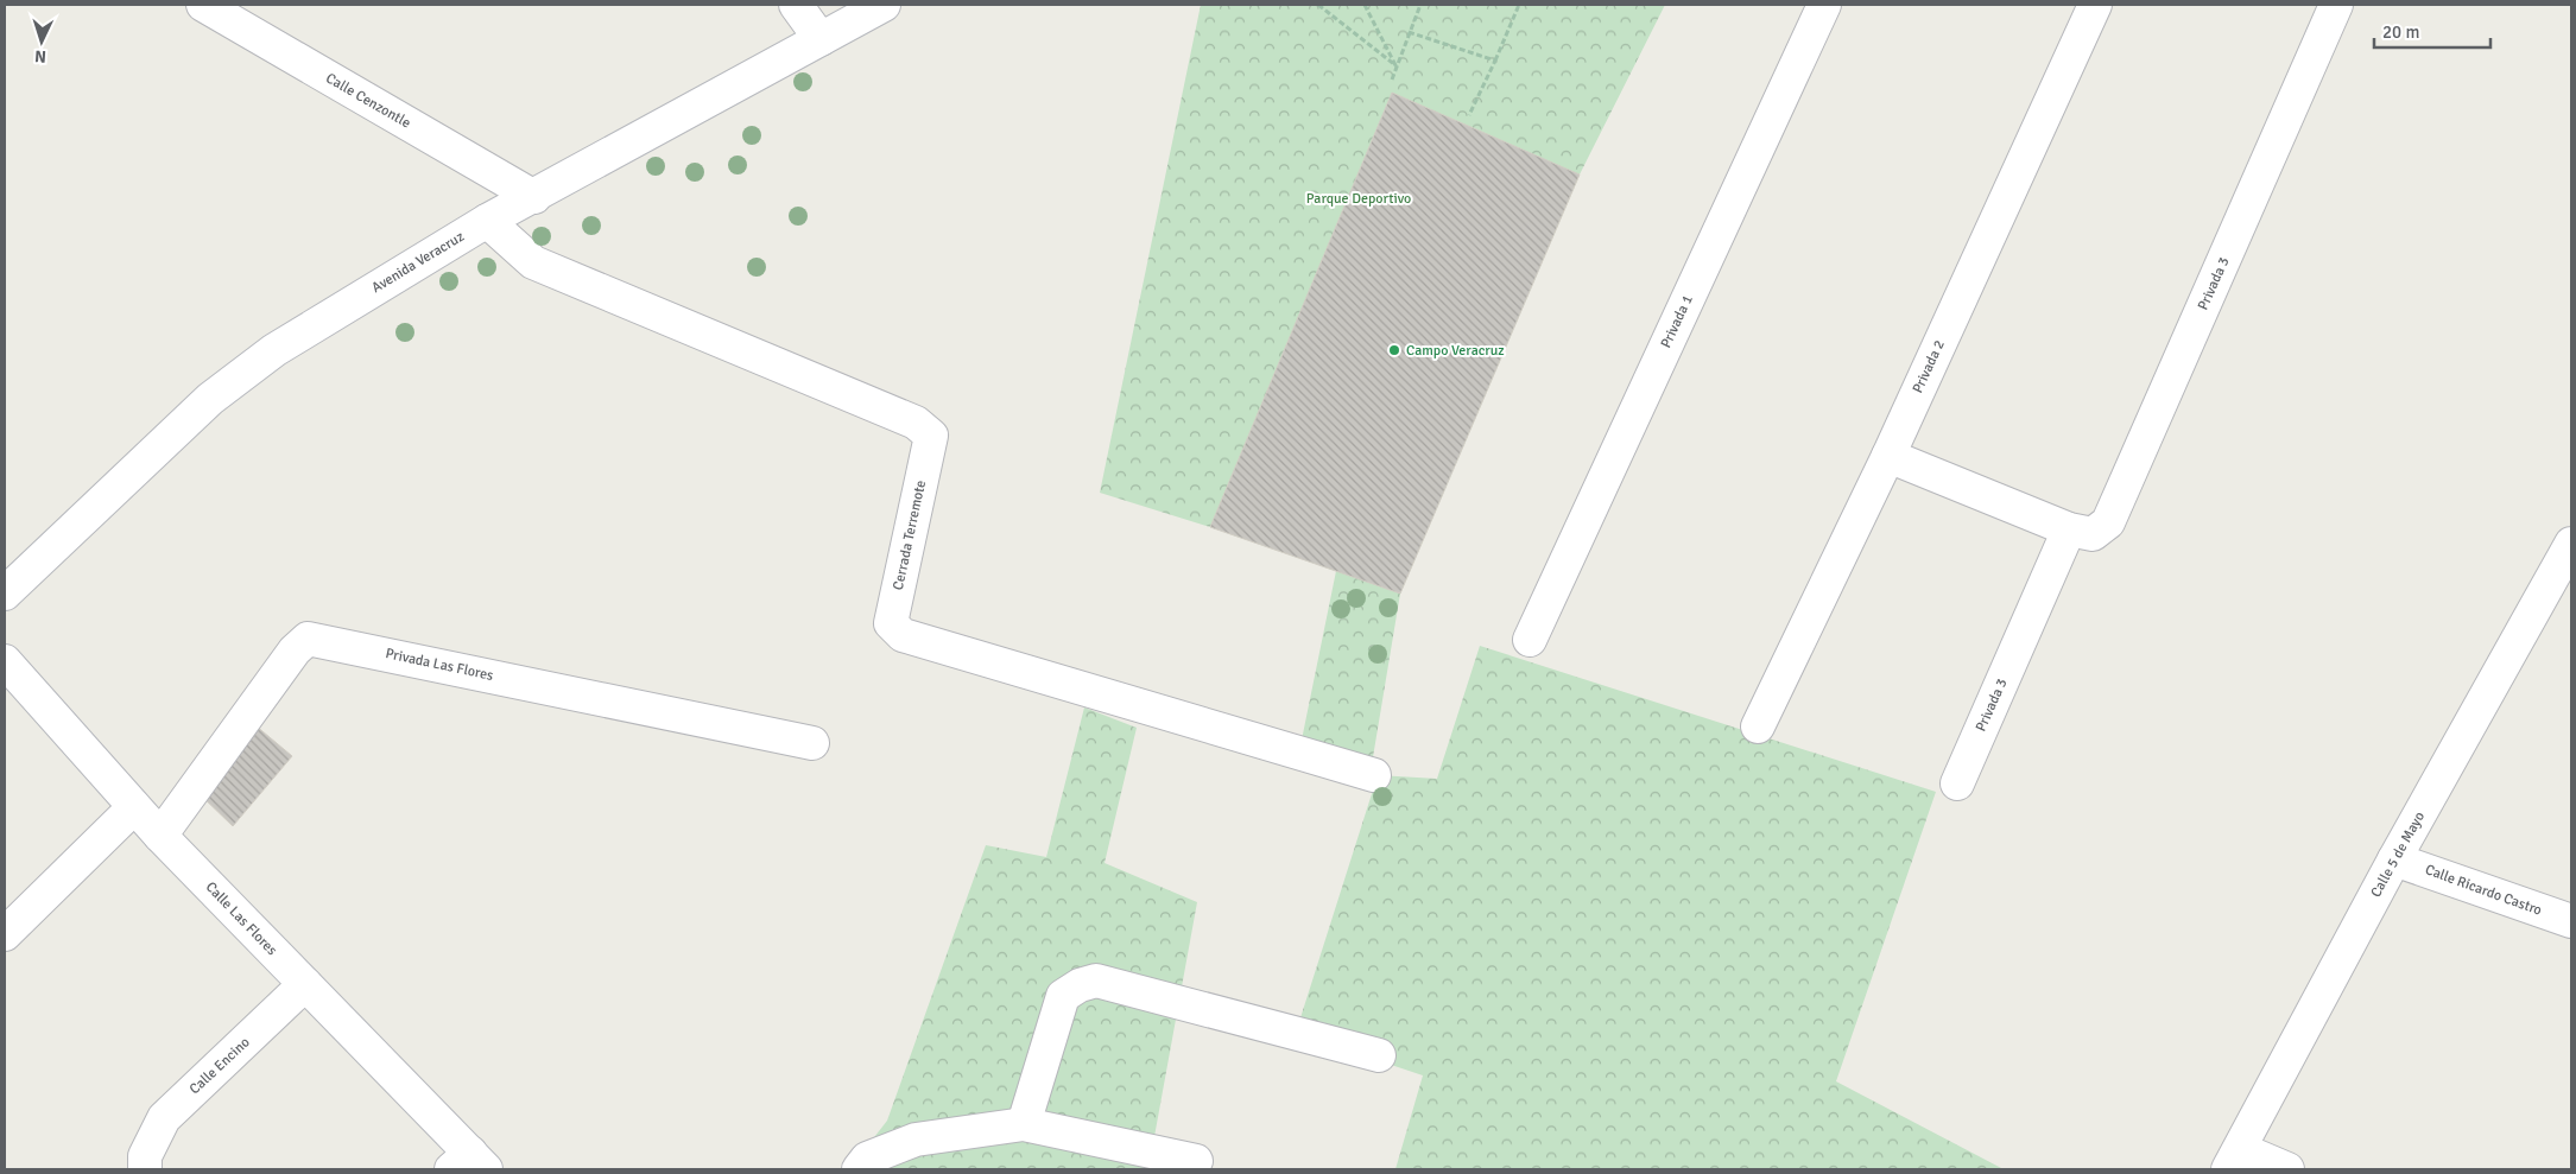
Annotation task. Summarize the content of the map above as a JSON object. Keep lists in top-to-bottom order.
{
  "streets": {
    "street": [
      "Calle Cenzontle",
      "Avenida Veracruz",
      "Privada 3",
      "Privada 1",
      "Privada 2",
      "Cerrada Terremote",
      "Privada Las Flores",
      "Calle 5 de Mayo",
      "Calle Ricardo Castro",
      "Calle Las Flores",
      "Calle Encino"
    ]
  },
  "crossings": [
    ["Calle Cenzontle", "Avenida Veracruz"],
    ["Avenida Veracruz", "Cerrada Terremote"],
    ["Privada 3", "Privada 2"],
    ["Privada Las Flores", "Calle Las Flores"],
    ["Calle 5 de Mayo", "Calle Ricardo Castro"],
    ["Calle Las Flores", "Calle Encino"]
  ],
  "parks": ["Parque Deportivo"],
  "places": ["Campo Veracruz"],
  "scale_bar": "20 m",
  "north": "bottom"
}
